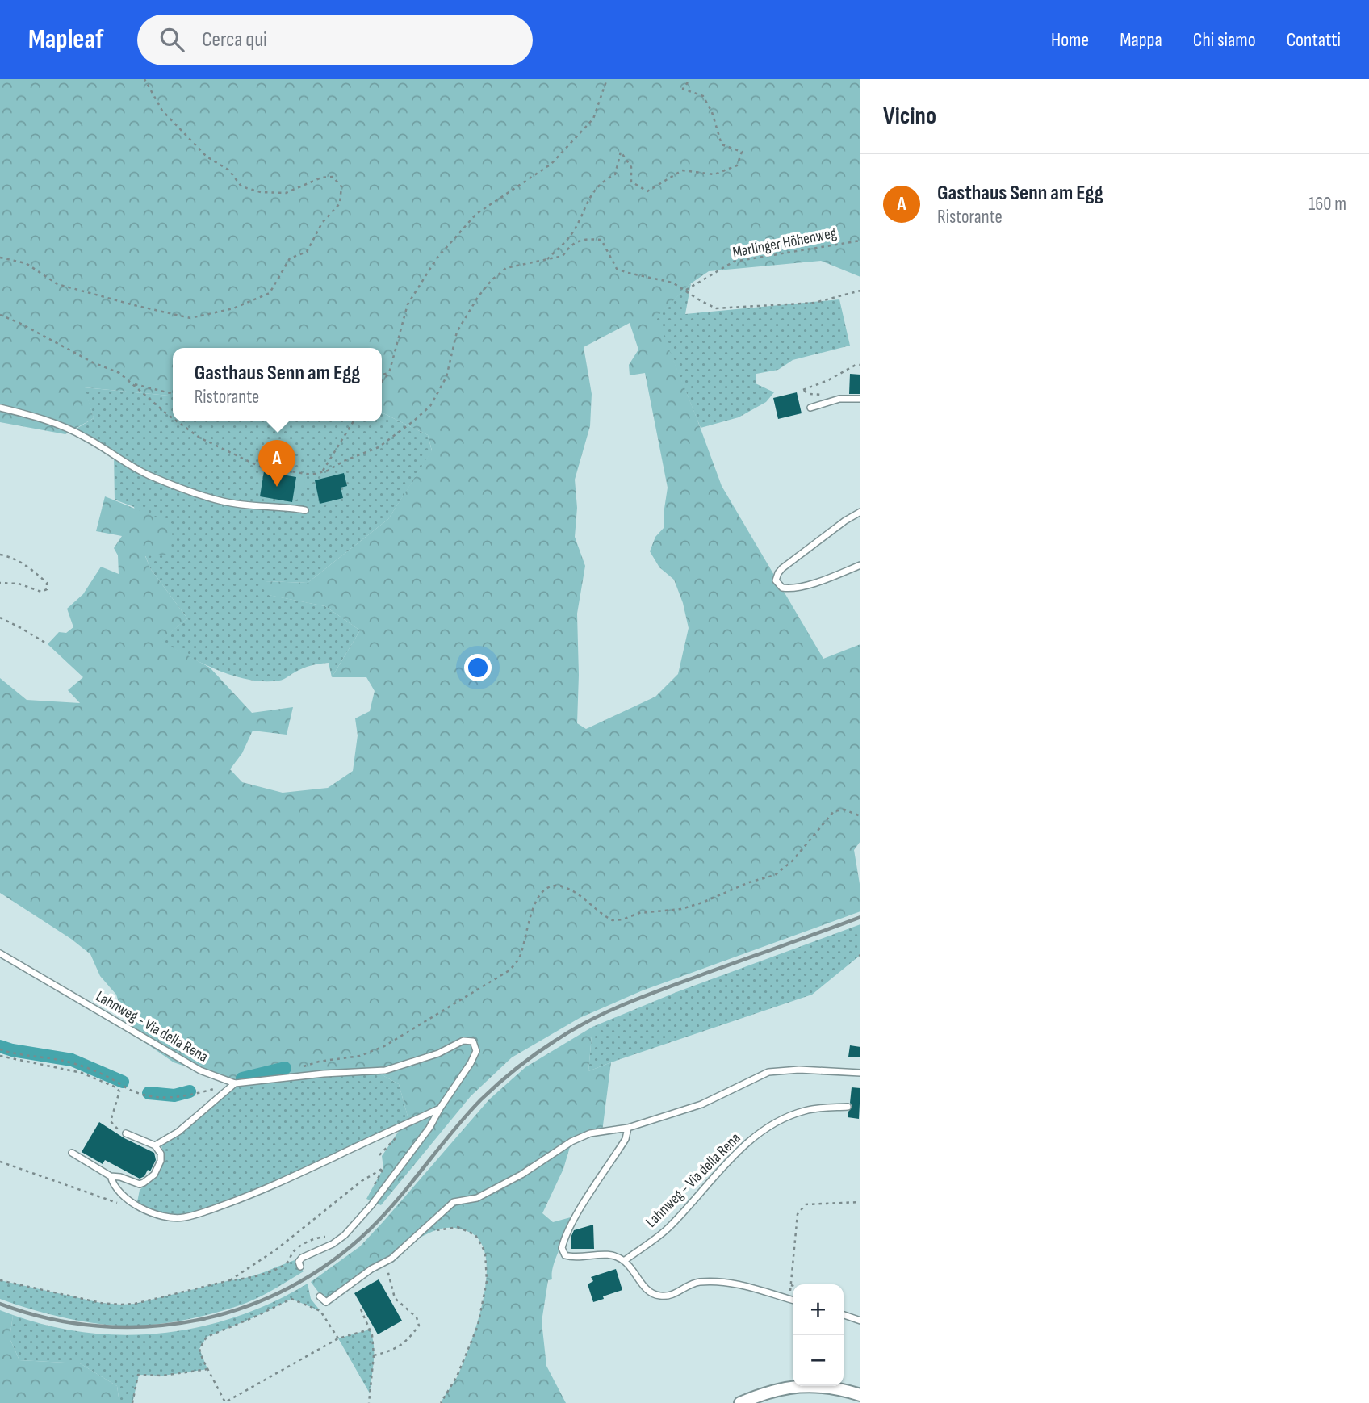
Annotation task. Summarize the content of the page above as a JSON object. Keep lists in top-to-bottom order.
{
  "streets": {
    "lane": ["Lahnweg - Via della Rena"],
    "path": ["Marlinger Höhenweg"]
  },
  "page": {
    "header": "Mapleaf",
    "search": "Cerca qui",
    "nav": [
      "Home",
      "Mappa",
      "Chi siamo",
      "Contatti"
    ],
    "heading": "Vicino",
    "list": [
      {
        "mark": "A",
        "name": "Gasthaus Senn am Egg",
        "note": "Ristorante",
        "value": "160 m"
      }
    ],
    "popup": ["Gasthaus Senn am Egg", "Ristorante"],
    "pins": "A",
    "map_buttons": ["+", "−"]
  }
}
